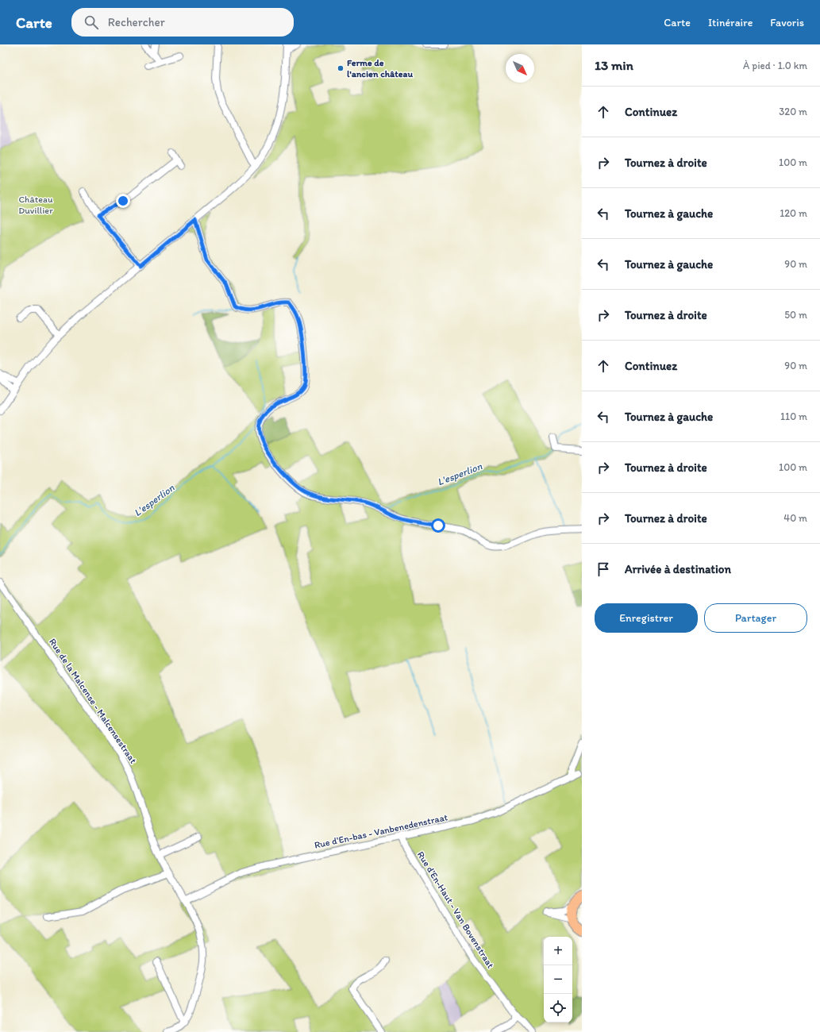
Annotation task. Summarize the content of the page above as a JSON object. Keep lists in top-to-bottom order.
{
  "streets": {
    "street": ["Rue de la Malcense - Malcensestraat", "Rue d'En-bas - Vanbenedenstraat", "Rue d'En-Haut - Van Bovenstraat"]
  },
  "crossings": [
    ["Rue de la Malcense - Malcensestraat", "Rue d'En-bas - Vanbenedenstraat"],
    ["Rue d'En-bas - Vanbenedenstraat", "Rue d'En-Haut - Van Bovenstraat"]
  ],
  "water": ["L'esperlion"],
  "parks": ["Château Duvillier"],
  "places": ["Ferme de l'ancien château"],
  "north": "bottom right",
  "page": {
    "header": "Carte",
    "search": "Rechercher",
    "nav": ["Carte", "Itinéraire", "Favoris"],
    "heading": ["13 min", "À pied · 1.0 km"],
    "list": [
      ["Continuez", "320 m"],
      ["Tournez à droite", "100 m"],
      ["Tournez à gauche", "120 m"],
      ["Tournez à gauche", "90 m"],
      ["Tournez à droite", "50 m"],
      ["Continuez", "90 m"],
      ["Tournez à gauche", "110 m"],
      ["Tournez à droite", "100 m"],
      ["Tournez à droite", "40 m"],
      "Arrivée à destination"
    ],
    "buttons": ["Enregistrer", "Partager"],
    "map_buttons": ["+", "−"]
  }
}
